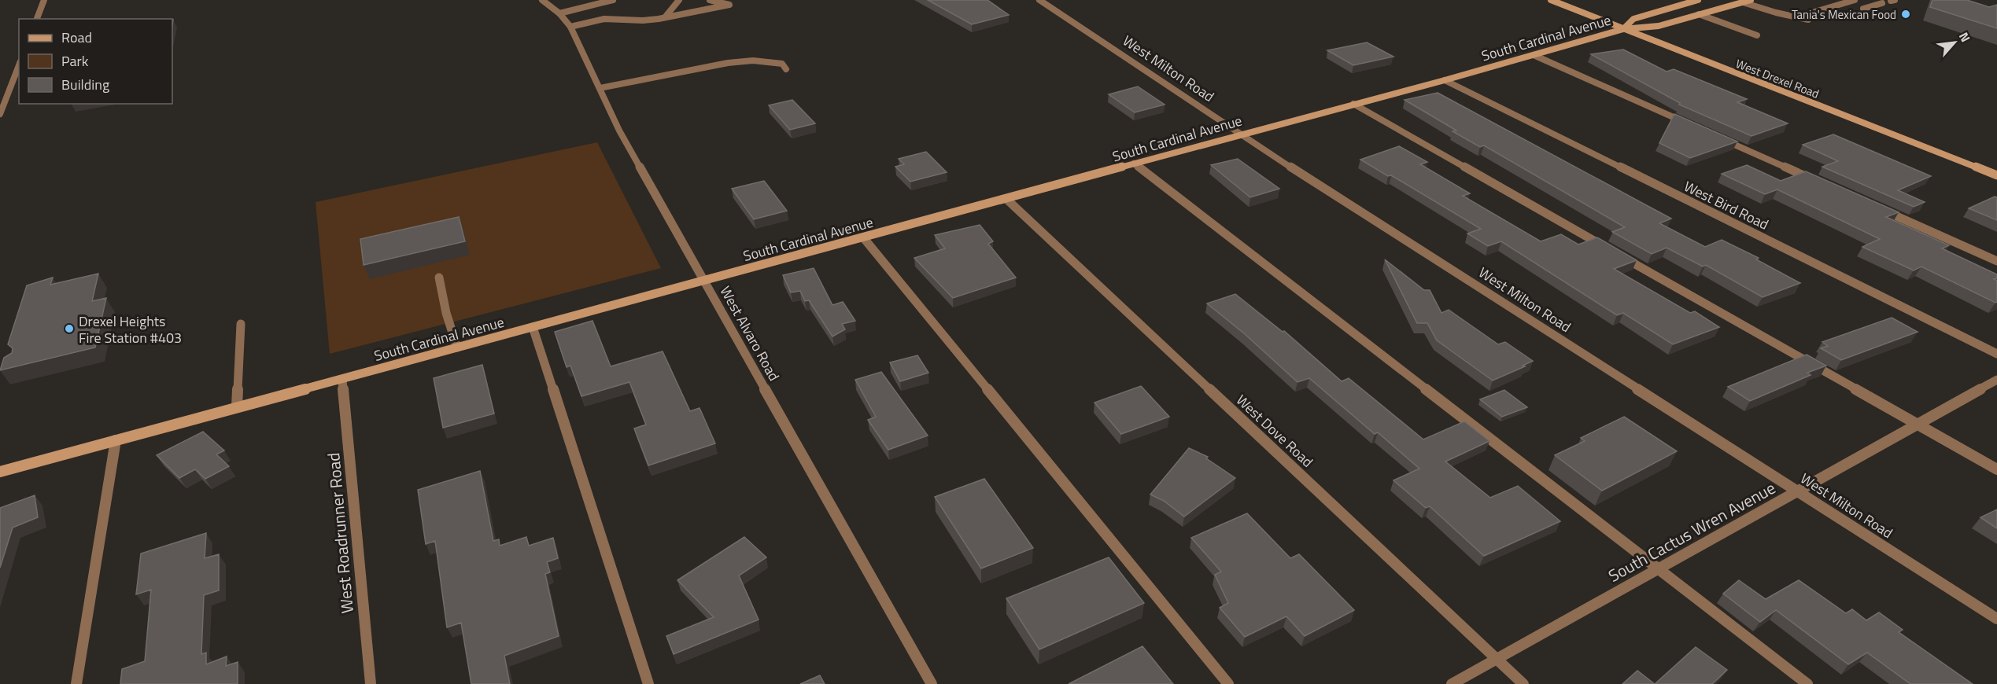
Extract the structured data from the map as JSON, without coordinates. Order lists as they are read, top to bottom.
{
  "streets": {
    "main road": ["South Cardinal Avenue", "West Drexel Road"],
    "street": [
      "West Milton Road",
      "West Bird Road",
      "West Alvaro Road",
      "West Dove Road",
      "South Cactus Wren Avenue",
      "West Roadrunner Road"
    ]
  },
  "crossings": [
    ["South Cardinal Avenue", "West Milton Road"],
    ["South Cardinal Avenue", "West Drexel Road"],
    ["South Cardinal Avenue", "West Bird Road"],
    ["South Cardinal Avenue", "West Alvaro Road"],
    ["South Cardinal Avenue", "West Dove Road"],
    ["South Cardinal Avenue", "West Roadrunner Road"],
    ["West Milton Road", "South Cactus Wren Avenue"],
    ["West Dove Road", "South Cactus Wren Avenue"]
  ],
  "places": ["Tania's Mexican Food", "Drexel Heights Fire Station #403"],
  "legend": ["Road", "Park", "Building"],
  "north": "top right"
}
